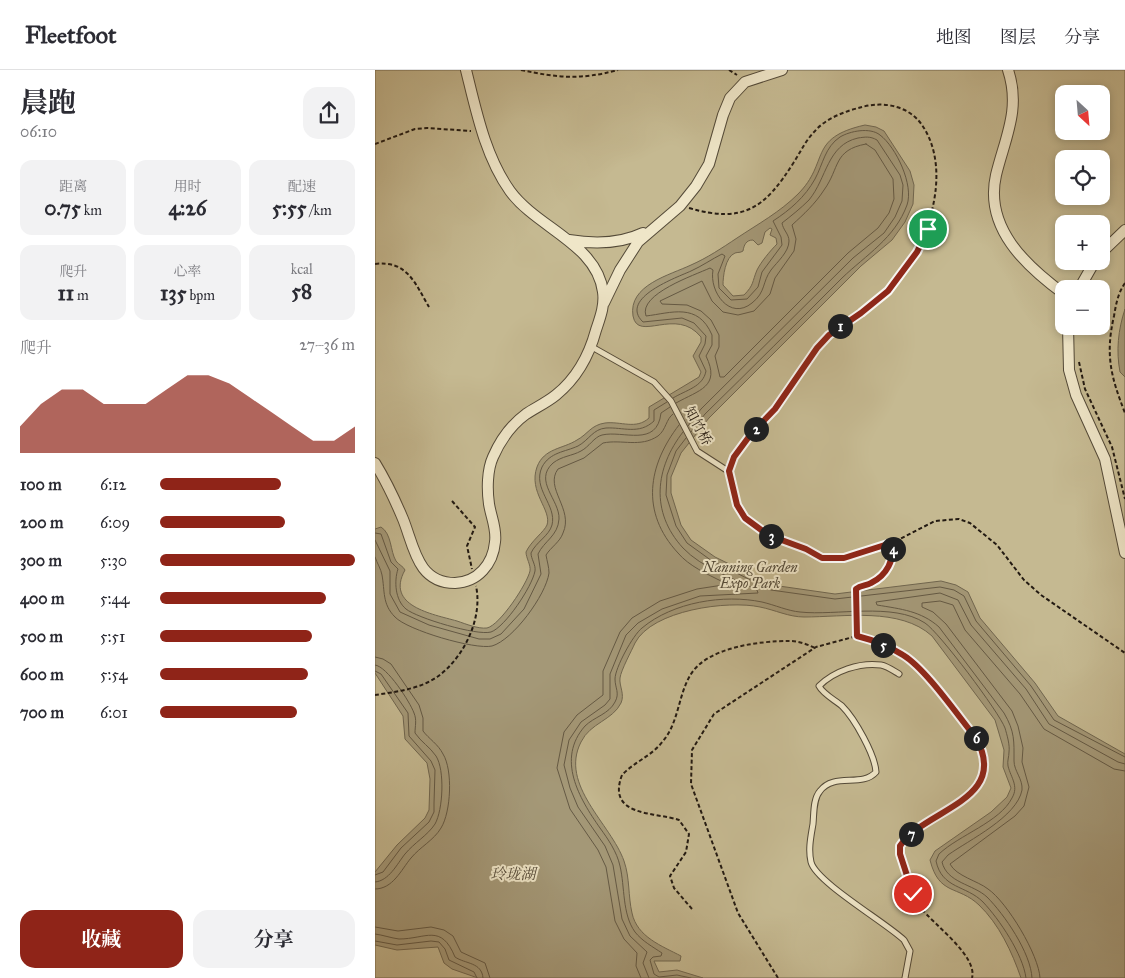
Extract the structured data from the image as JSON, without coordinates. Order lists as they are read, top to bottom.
{
  "streets": {
    "lane": ["知竹桥"]
  },
  "water": ["玲珑湖"],
  "parks": ["Nanning Garden Expo Park"],
  "north": "bottom right",
  "page": {
    "header": "Fleetfoot",
    "nav": ["地图", "图层", "分享"],
    "heading": ["晨跑", "06:10"],
    "map_buttons": ["+", "−"],
    "stats": [
      ["距离", "0.75 km"],
      ["用时", "4:26"],
      ["配速", "5:55 /km"],
      ["爬升", "11 m"],
      ["心率", "135 bpm"],
      ["kcal", "58"]
    ],
    "pins": [
      "1",
      "2",
      "3",
      "4",
      "5",
      "6",
      "7"
    ],
    "chart": ["爬升", "27–36 m"],
    "list": [
      {
        "name": "100 m",
        "note": "6:12"
      },
      {
        "name": "200 m",
        "note": "6:09"
      },
      {
        "name": "300 m",
        "note": "5:30"
      },
      {
        "name": "400 m",
        "note": "5:44"
      },
      {
        "name": "500 m",
        "note": "5:51"
      },
      {
        "name": "600 m",
        "note": "5:54"
      },
      {
        "name": "700 m",
        "note": "6:01"
      }
    ],
    "buttons": ["收藏", "分享"]
  }
}
